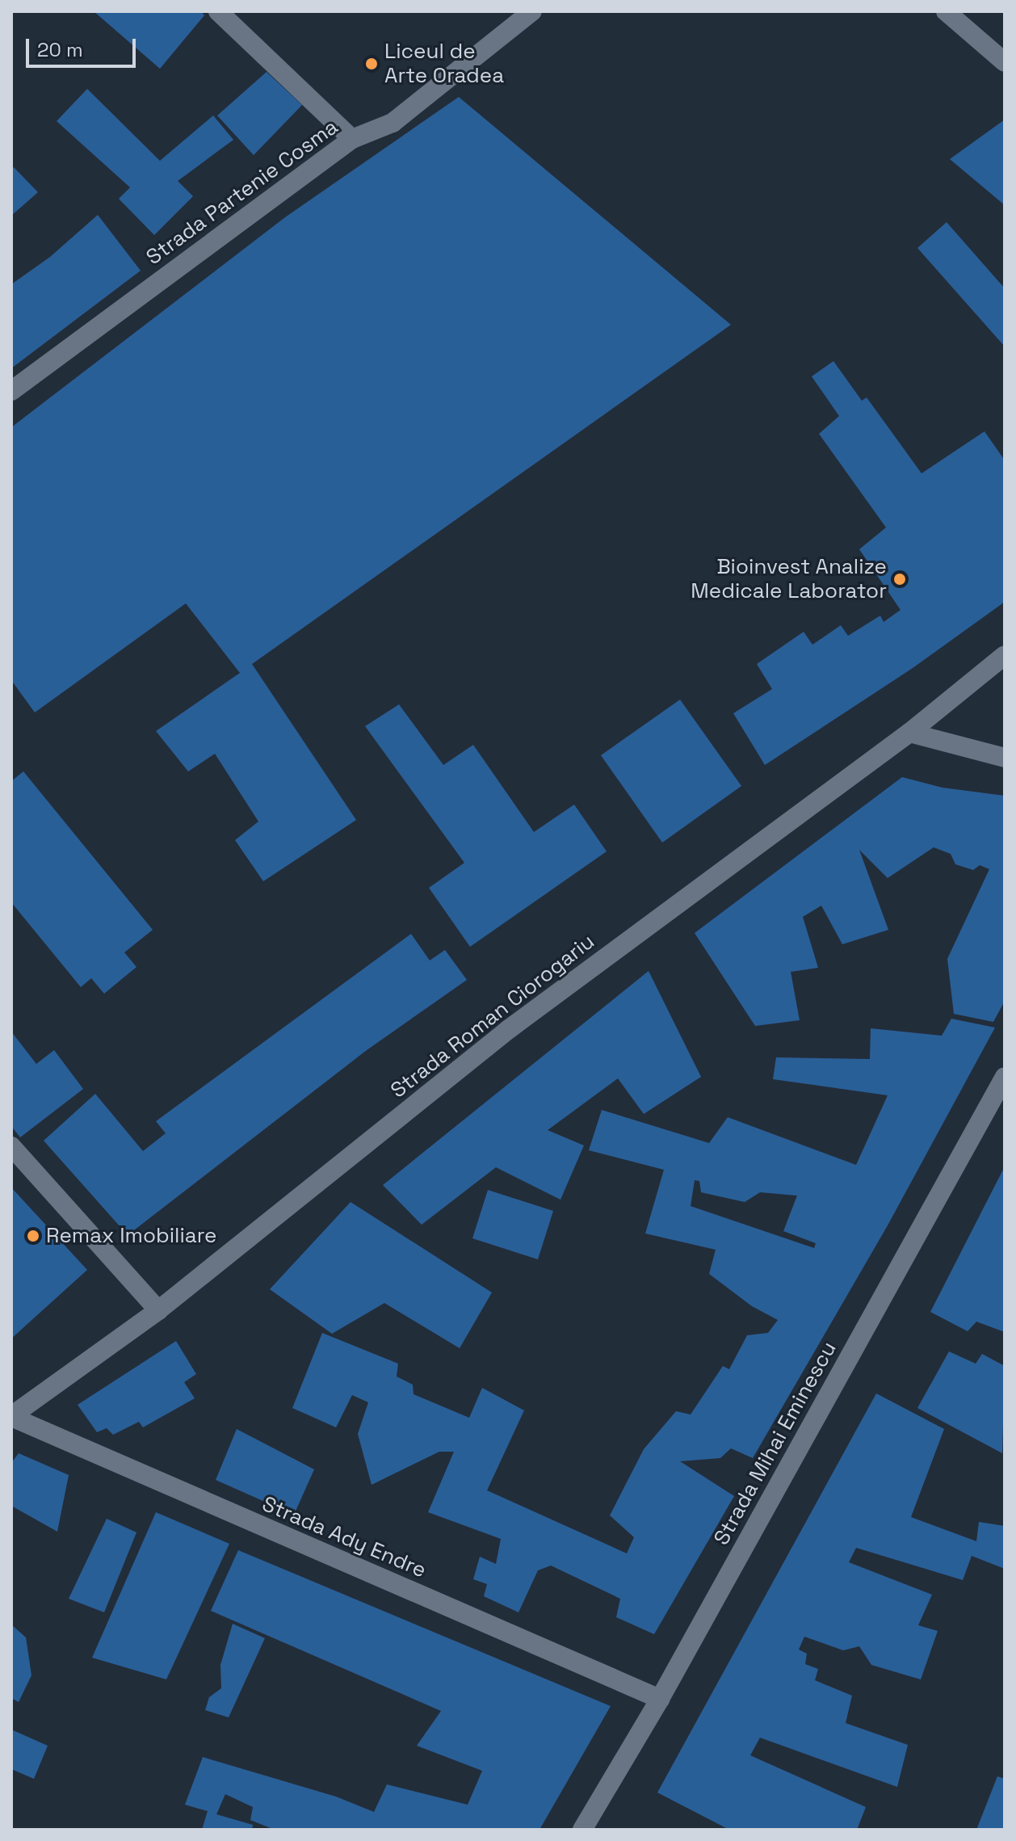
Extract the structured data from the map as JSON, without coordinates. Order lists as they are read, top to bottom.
{
  "streets": {
    "street": [
      "Strada Partenie Cosma",
      "Strada Roman Ciorogariu",
      "Strada Mihai Eminescu",
      "Strada Ady Endre"
    ]
  },
  "crossings": [
    ["Strada Roman Ciorogariu", "Strada Ady Endre"],
    ["Strada Mihai Eminescu", "Strada Ady Endre"]
  ],
  "places": ["Liceul de Arte Oradea", "Bioinvest Analize Medicale Laborator", "Remax Imobiliare"],
  "scale_bar": "20 m"
}
